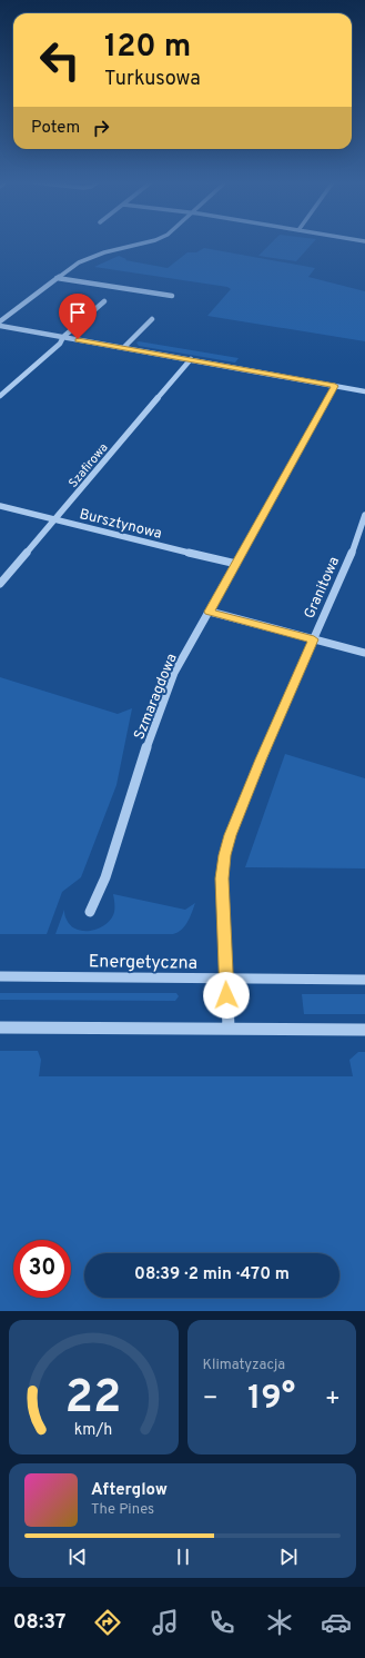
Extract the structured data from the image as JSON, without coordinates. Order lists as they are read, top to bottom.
{
  "streets": {
    "street": [
      "Szafirowa",
      "Bursztynowa",
      "Granitowa",
      "Szmaragdowa",
      "Energetyczna"
    ]
  },
  "crossings": [
    ["Szafirowa", "Bursztynowa"],
    ["Bursztynowa", "Szmaragdowa"],
    ["Granitowa", "Energetyczna"]
  ],
  "page": {
    "turn": ["120 m", "Turkusowa"],
    "then": "Potem",
    "limit": "30",
    "trip": "08:39 · 2 min · 470 m",
    "tile": "Klimatyzacja",
    "heat": ["−", "19°", "+"],
    "song": ["Afterglow", "The Pines"],
    "tabs": "08:37",
    "gauge": ["22", "km/h"]
  }
}
